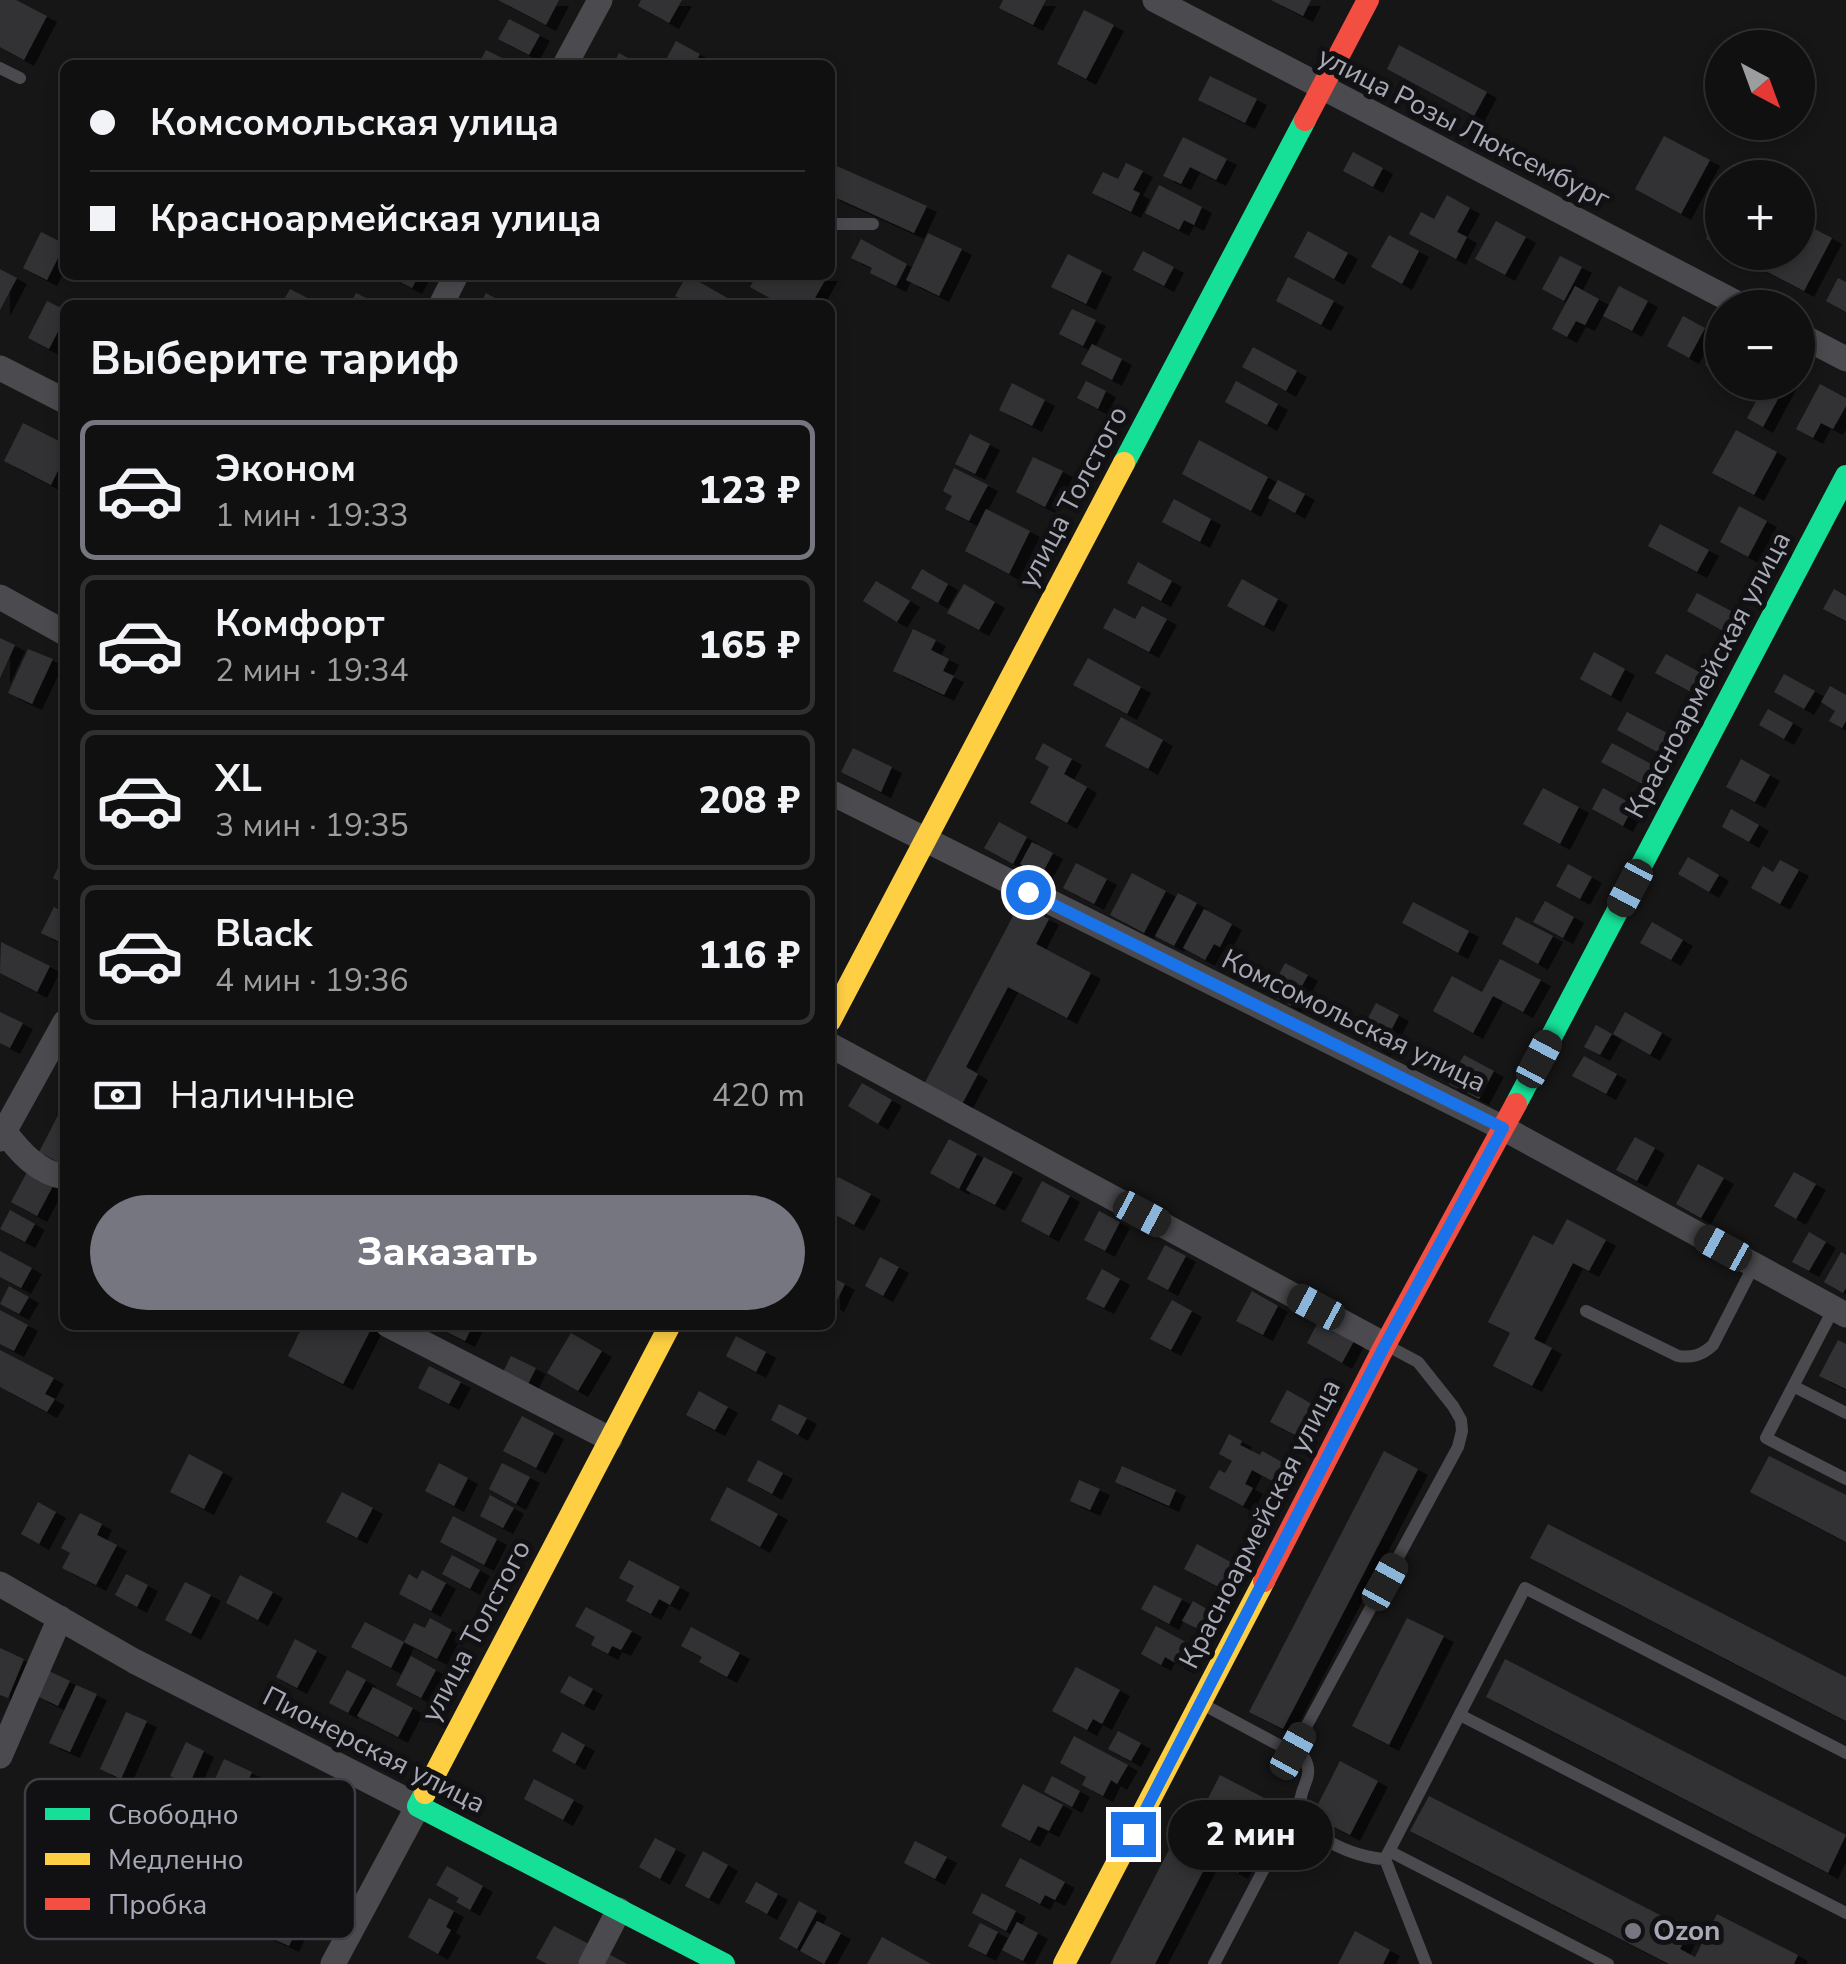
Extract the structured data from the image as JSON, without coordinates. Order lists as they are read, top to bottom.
{
  "streets": {
    "street": [
      "улица Розы Люксембург",
      "улица Толстого",
      "Красноармейская улица",
      "Комсомольская улица",
      "Пионерская улица"
    ]
  },
  "crossings": [
    ["улица Розы Люксембург", "улица Толстого"],
    ["улица Толстого", "Комсомольская улица"],
    ["улица Толстого", "Пионерская улица"],
    ["Красноармейская улица", "Комсомольская улица"]
  ],
  "places": ["Ozon"],
  "legend": ["Свободно", "Медленно", "Пробка"],
  "north": "bottom right",
  "page": {
    "map_buttons": ["+", "−"],
    "banner": ["Комсомольская улица", "Красноармейская улица"],
    "heading": "Выберите тариф",
    "list": [
      {
        "name": "Эконом",
        "note": "1 мин · 19:33",
        "value": "123 ₽"
      },
      {
        "name": "Комфорт",
        "note": "2 мин · 19:34",
        "value": "165 ₽"
      },
      {
        "name": "XL",
        "note": "3 мин · 19:35",
        "value": "208 ₽"
      },
      {
        "name": "Black",
        "note": "4 мин · 19:36",
        "value": "116 ₽"
      }
    ],
    "pay": ["Наличные", "420 m"],
    "buttons": "Заказать",
    "bubble": "2 мин"
  }
}
